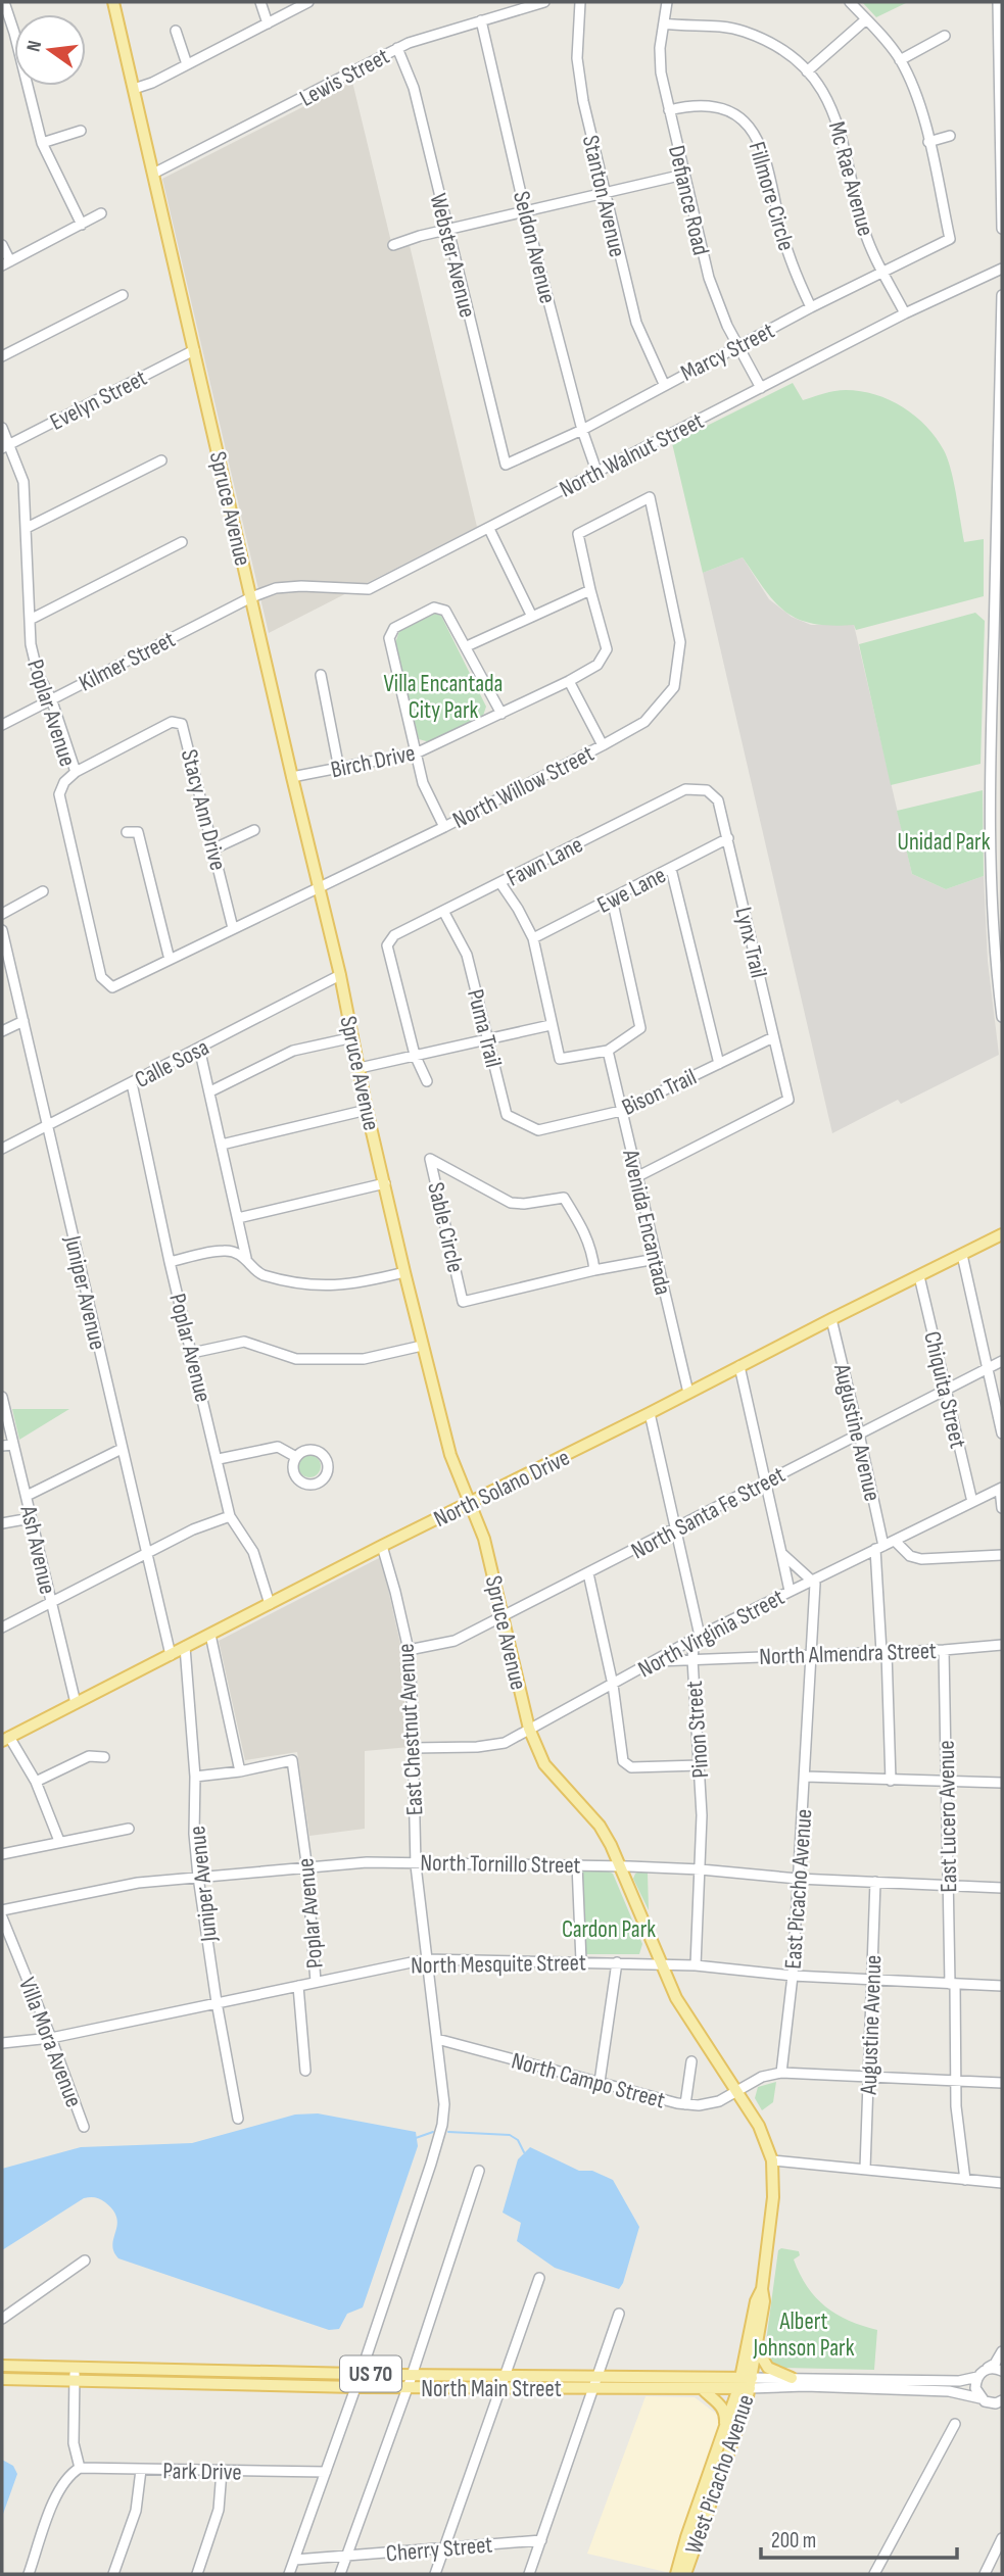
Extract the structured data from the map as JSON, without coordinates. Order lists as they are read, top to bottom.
{
  "streets": {
    "main road": [
      "Spruce Avenue",
      "North Solano Drive",
      "US 70",
      "North Main Street",
      "West Picacho Avenue"
    ],
    "street": [
      "Lewis Street",
      "Mc Rae Avenue",
      "Stanton Avenue",
      "Fillmore Circle",
      "Defiance Road",
      "Seldon Avenue",
      "Webster Avenue",
      "Marcy Street",
      "Evelyn Street",
      "North Walnut Street",
      "Kilmer Street",
      "Poplar Avenue",
      "Birch Drive",
      "North Willow Street",
      "Stacy Ann Drive",
      "Fawn Lane",
      "Ewe Lane",
      "Lynx Trail",
      "Puma Trail",
      "Calle Sosa",
      "Bison Trail",
      "Avenida Encantada",
      "Sable Circle",
      "Juniper Avenue",
      "Chiquita Street",
      "Augustine Avenue",
      "North Santa Fe Street",
      "Ash Avenue",
      "North Virginia Street",
      "North Almendra Street",
      "East Chestnut Avenue",
      "Pinon Street",
      "East Lucero Avenue",
      "North Tornillo Street",
      "East Picacho Avenue",
      "North Mesquite Street",
      "Villa Mora Avenue",
      "North Campo Street",
      "Park Drive",
      "Cherry Street"
    ]
  },
  "crossings": [
    ["Lewis Street", "Seldon Avenue"],
    ["Lewis Street", "Webster Avenue"],
    ["Lewis Street", "Spruce Avenue"],
    ["Mc Rae Avenue", "Defiance Road"],
    ["Mc Rae Avenue", "Marcy Street"],
    ["Mc Rae Avenue", "North Walnut Street"],
    ["Stanton Avenue", "Marcy Street"],
    ["Fillmore Circle", "Defiance Road"],
    ["Fillmore Circle", "Marcy Street"],
    ["Defiance Road", "Marcy Street"],
    ["Defiance Road", "North Walnut Street"],
    ["Seldon Avenue", "Marcy Street"],
    ["Seldon Avenue", "North Walnut Street"],
    ["Webster Avenue", "Marcy Street"],
    ["Evelyn Street", "Spruce Avenue"],
    ["Evelyn Street", "Poplar Avenue"],
    ["North Walnut Street", "Spruce Avenue"],
    ["North Walnut Street", "Kilmer Street"],
    ["Spruce Avenue", "Kilmer Street"],
    ["Spruce Avenue", "Birch Drive"],
    ["Spruce Avenue", "North Willow Street"],
    ["Spruce Avenue", "Calle Sosa"],
    ["Spruce Avenue", "North Solano Drive"],
    ["Spruce Avenue", "North Santa Fe Street"],
    ["Spruce Avenue", "North Virginia Street"],
    ["Spruce Avenue", "North Tornillo Street"],
    ["Spruce Avenue", "North Mesquite Street"],
    ["Spruce Avenue", "North Campo Street"],
    ["Kilmer Street", "Poplar Avenue"],
    ["Poplar Avenue", "North Willow Street"],
    ["Poplar Avenue", "Stacy Ann Drive"],
    ["Poplar Avenue", "Calle Sosa"],
    ["Poplar Avenue", "North Solano Drive"],
    ["Poplar Avenue", "North Tornillo Street"],
    ["Poplar Avenue", "North Mesquite Street"],
    ["Birch Drive", "North Willow Street"],
    ["North Willow Street", "Stacy Ann Drive"],
    ["Fawn Lane", "Lynx Trail"],
    ["Fawn Lane", "Puma Trail"],
    ["Ewe Lane", "Lynx Trail"],
    ["Lynx Trail", "Bison Trail"],
    ["Lynx Trail", "Avenida Encantada"],
    ["Puma Trail", "Bison Trail"],
    ["Calle Sosa", "Juniper Avenue"],
    ["Bison Trail", "Avenida Encantada"],
    ["Avenida Encantada", "Sable Circle"],
    ["Avenida Encantada", "North Solano Drive"],
    ["Juniper Avenue", "North Solano Drive"],
    ["Juniper Avenue", "North Tornillo Street"],
    ["Juniper Avenue", "North Mesquite Street"],
    ["Chiquita Street", "North Solano Drive"],
    ["Chiquita Street", "North Santa Fe Street"],
    ["Chiquita Street", "North Virginia Street"],
    ["Augustine Avenue", "North Solano Drive"],
    ["Augustine Avenue", "North Santa Fe Street"],
    ["Augustine Avenue", "North Virginia Street"],
    ["Augustine Avenue", "North Almendra Street"],
    ["Augustine Avenue", "North Tornillo Street"],
    ["Augustine Avenue", "North Mesquite Street"],
    ["North Solano Drive", "Ash Avenue"],
    ["North Solano Drive", "East Chestnut Avenue"],
    ["North Solano Drive", "Pinon Street"],
    ["North Santa Fe Street", "East Chestnut Avenue"],
    ["North Santa Fe Street", "Pinon Street"],
    ["North Virginia Street", "North Almendra Street"],
    ["North Virginia Street", "East Chestnut Avenue"],
    ["North Virginia Street", "Pinon Street"],
    ["North Virginia Street", "East Picacho Avenue"],
    ["North Almendra Street", "Pinon Street"],
    ["North Almendra Street", "East Lucero Avenue"],
    ["North Almendra Street", "East Picacho Avenue"],
    ["East Chestnut Avenue", "North Tornillo Street"],
    ["East Chestnut Avenue", "North Mesquite Street"],
    ["East Chestnut Avenue", "North Campo Street"],
    ["East Chestnut Avenue", "North Main Street"],
    ["East Chestnut Avenue", "Park Drive"],
    ["East Chestnut Avenue", "Cherry Street"],
    ["Pinon Street", "North Tornillo Street"],
    ["Pinon Street", "North Mesquite Street"],
    ["East Lucero Avenue", "North Tornillo Street"],
    ["East Lucero Avenue", "North Mesquite Street"],
    ["North Tornillo Street", "East Picacho Avenue"],
    ["East Picacho Avenue", "North Mesquite Street"],
    ["North Mesquite Street", "Villa Mora Avenue"],
    ["North Main Street", "West Picacho Avenue"]
  ],
  "parks": [
    "Villa Encantada City Park",
    "Unidad Park",
    "Cardon Park",
    "Albert Johnson Park"
  ],
  "scale_bar": "200 m",
  "north": "left"
}
